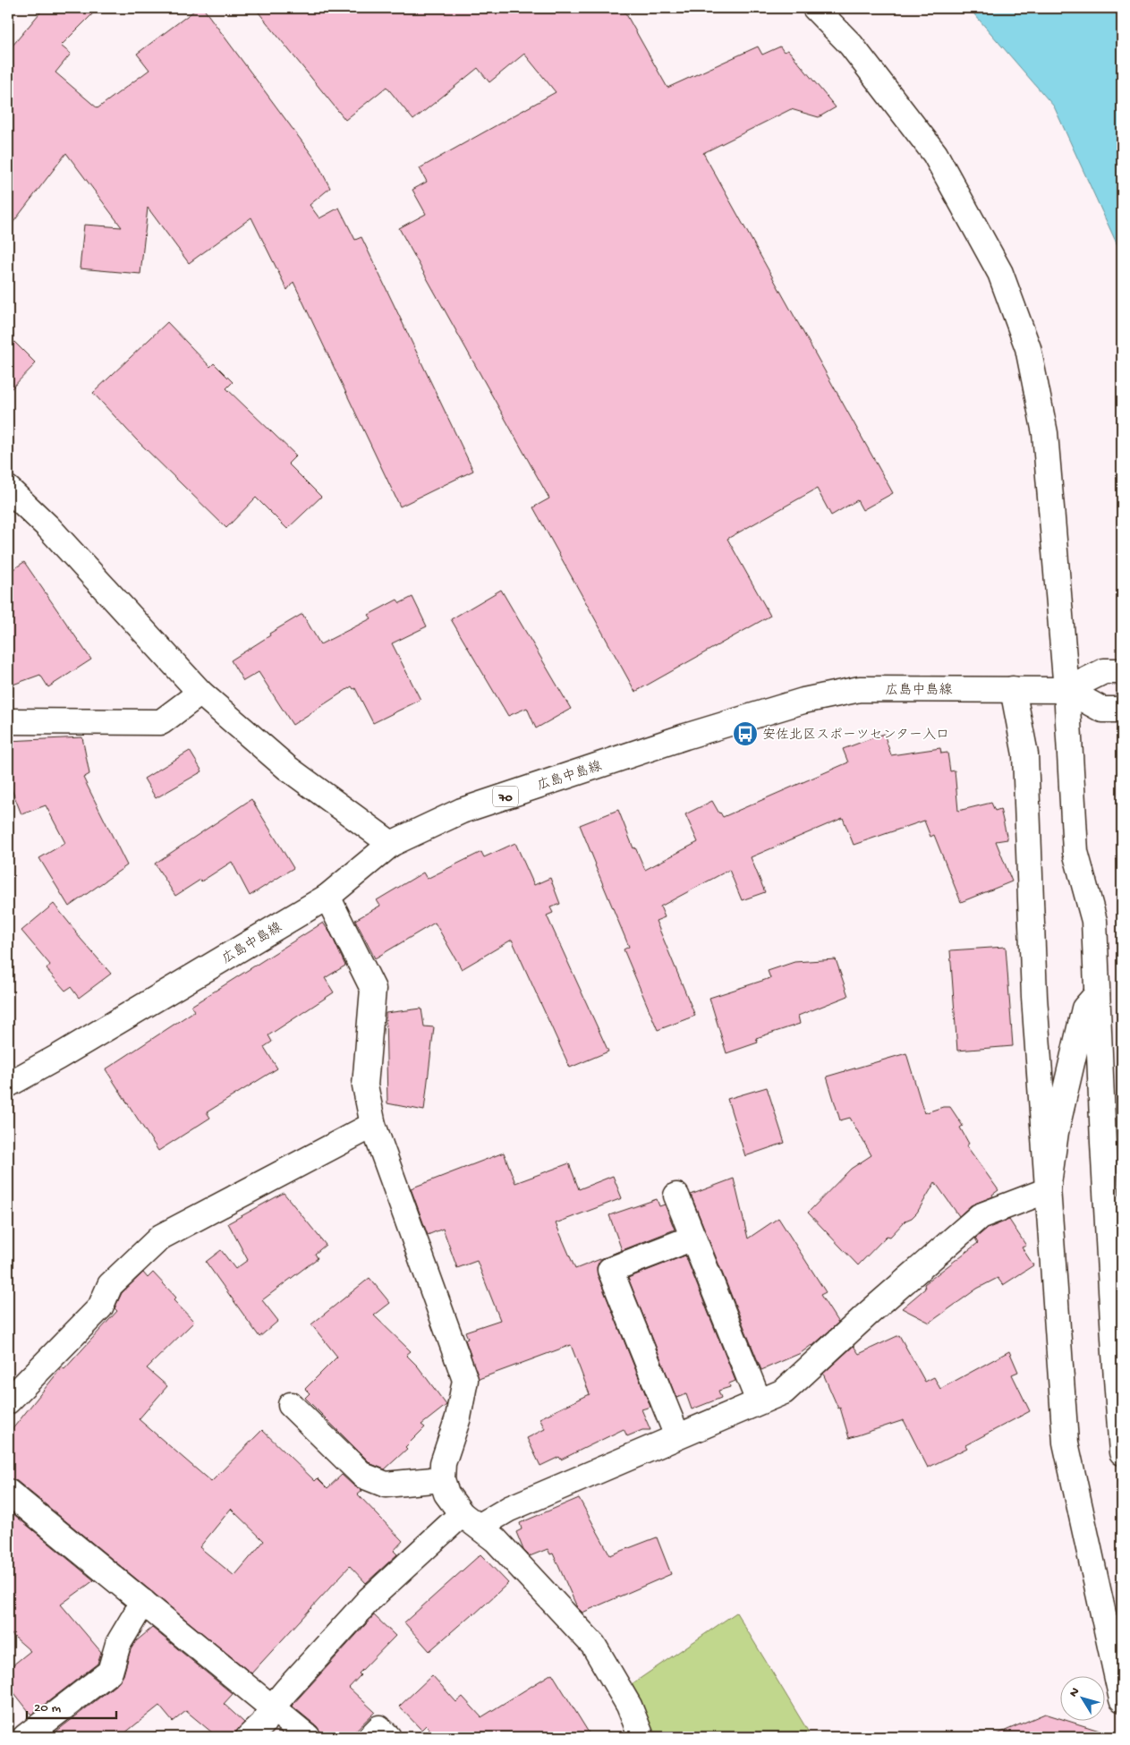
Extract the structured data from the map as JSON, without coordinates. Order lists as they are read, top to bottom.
{
  "streets": {
    "street": ["広島中島線", "70"]
  },
  "places": {
    "bus stop": ["安佐北区スポーツセンター入口"]
  },
  "scale_bar": "20 m",
  "north": "top left"
}
